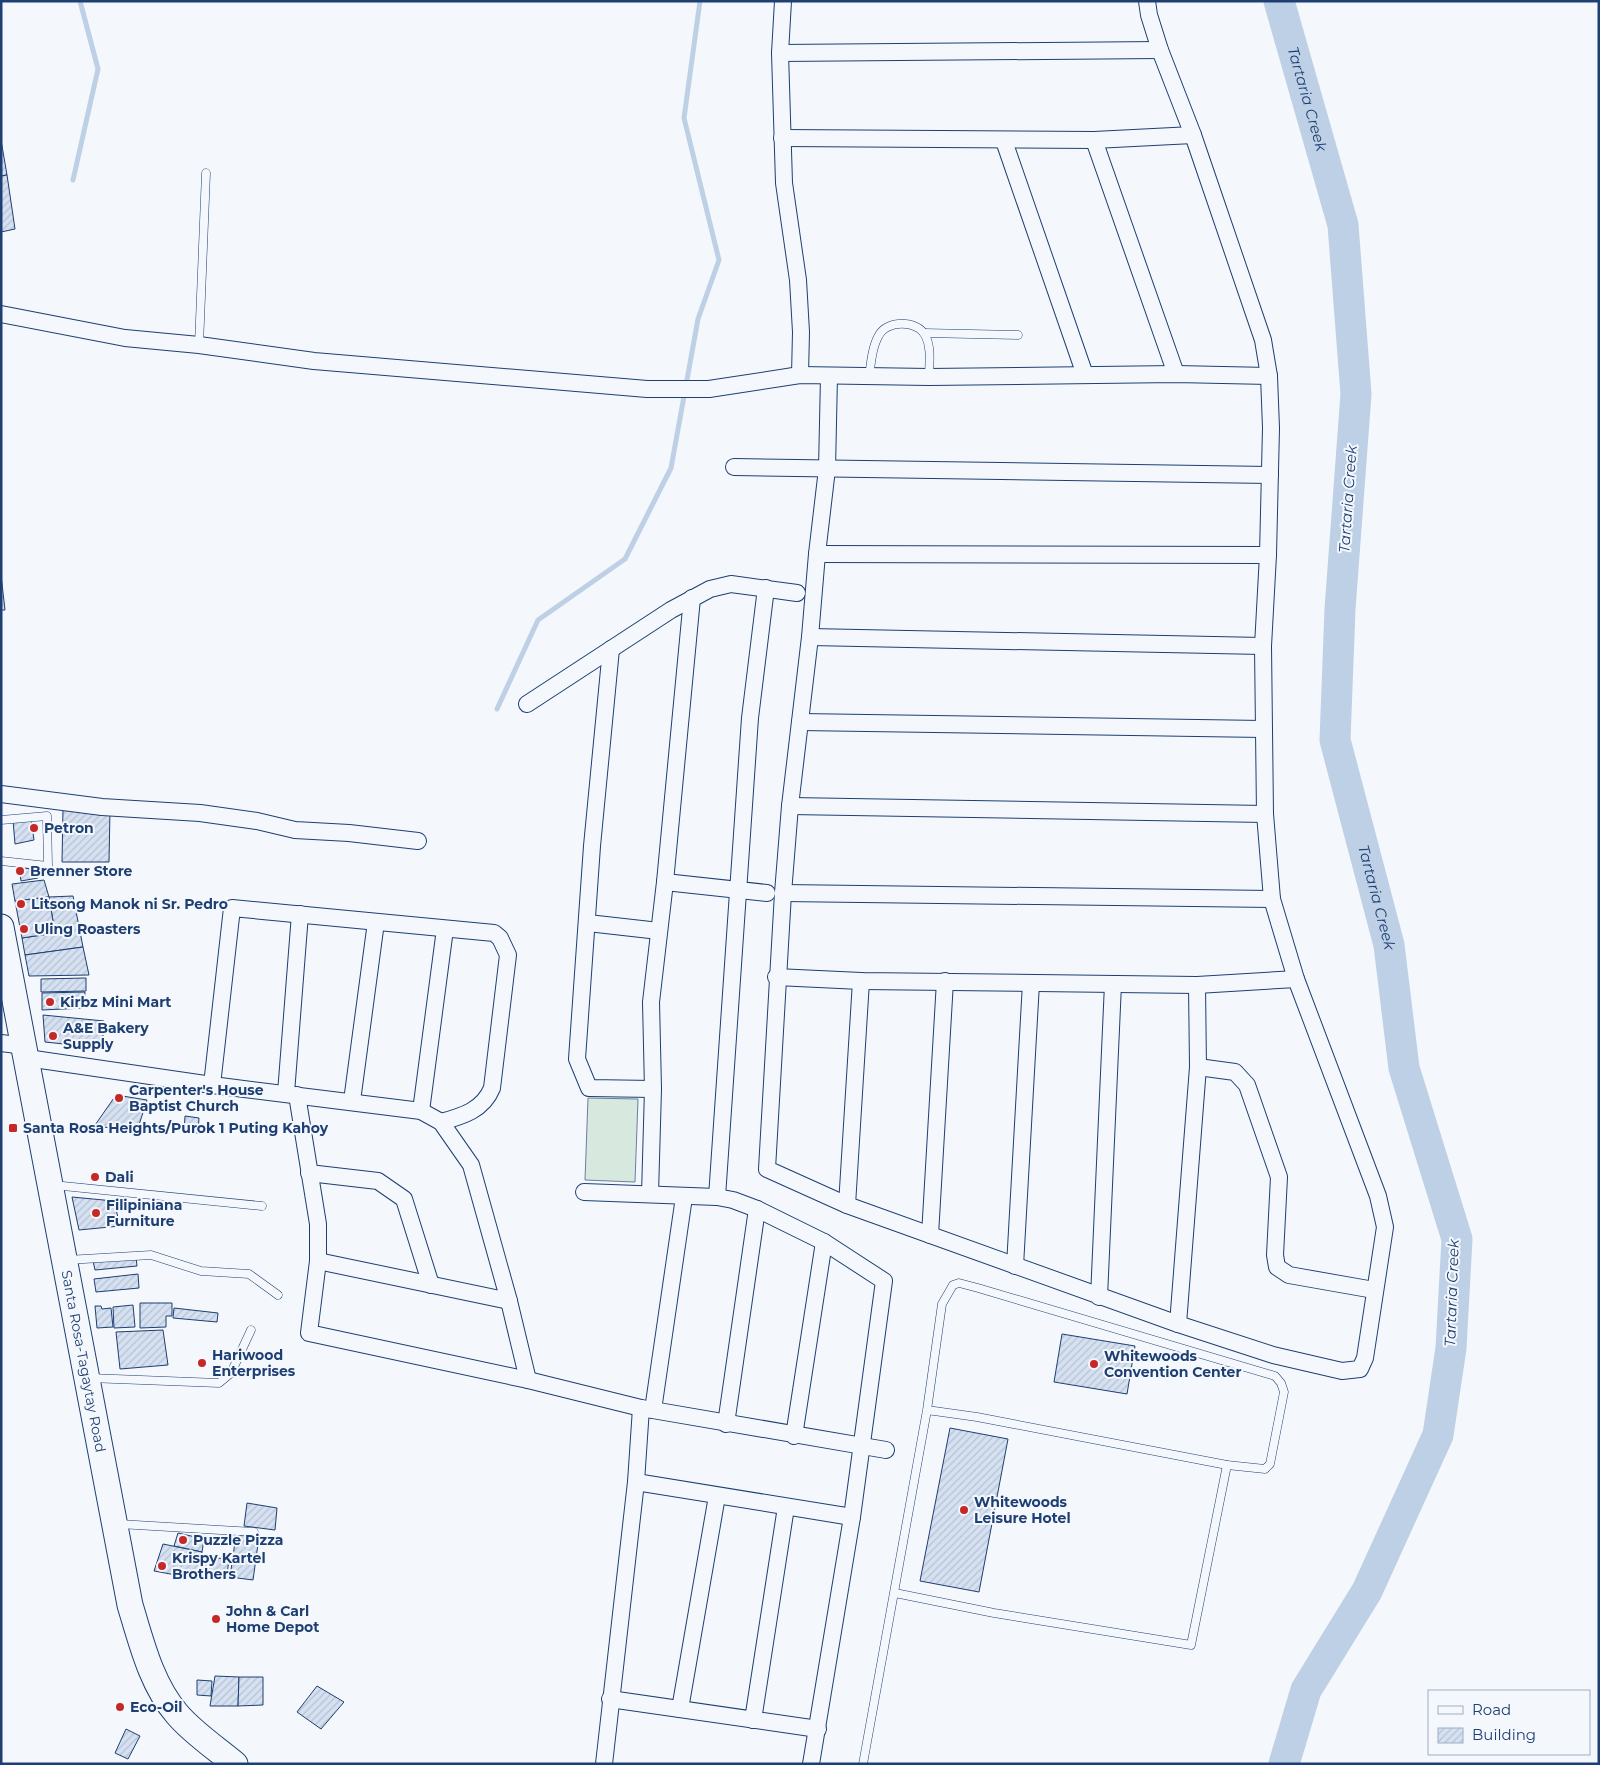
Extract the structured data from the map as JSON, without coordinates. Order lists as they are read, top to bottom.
{
  "streets": {
    "main road": ["Santa Rosa-Tagaytay Road"]
  },
  "water": ["Tartaria Creek"],
  "places": {
    "other": [
      "Petron",
      "Brenner Store",
      "Litsong Manok ni Sr. Pedro",
      "Uling Roasters",
      "Kirbz Mini Mart",
      "A&E Bakery Supply",
      "Carpenter's House Baptist Church",
      "Dali",
      "Filipiniana Furniture",
      "Hariwood Enterprises",
      "Whitewoods Convention Center",
      "Whitewoods Leisure Hotel",
      "Puzzle Pizza",
      "Krispy Kartel Brothers",
      "John & Carl Home Depot",
      "Eco-Oil"
    ],
    "transit": ["Santa Rosa Heights/Purok 1 Puting Kahoy"]
  },
  "legend": ["Road", "Building"]
}
